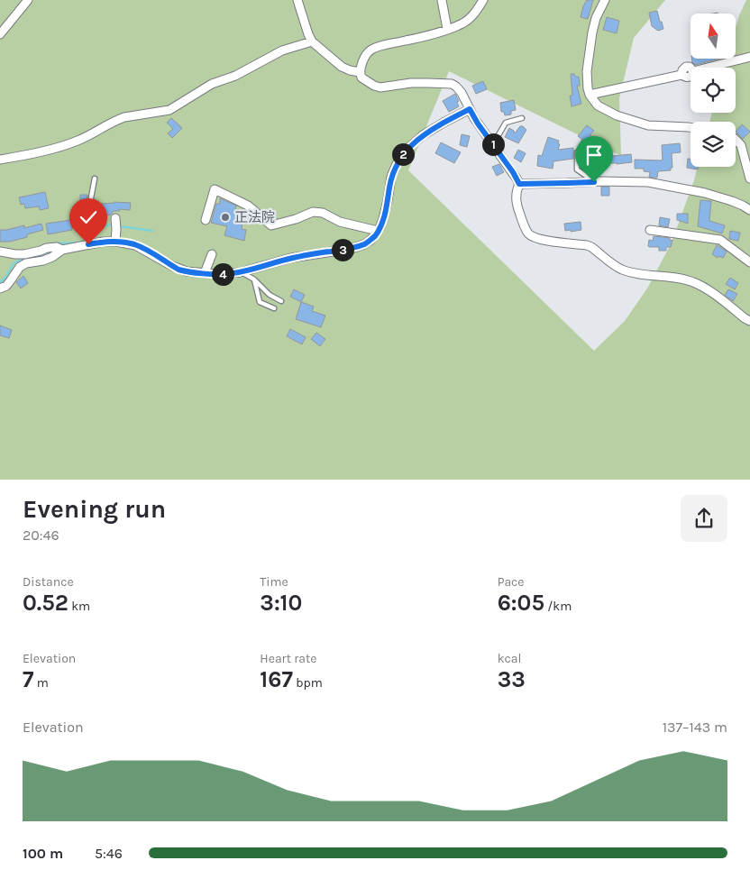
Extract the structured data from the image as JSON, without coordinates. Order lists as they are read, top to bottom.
{
  "places": ["正法院"],
  "north": "top",
  "page": {
    "pins": [
      "1",
      "2",
      "3",
      "4"
    ],
    "heading": ["Evening run", "20:46"],
    "stats": [
      ["Distance", "0.52 km"],
      ["Time", "3:10"],
      ["Pace", "6:05 /km"],
      ["Elevation", "7 m"],
      ["Heart rate", "167 bpm"],
      ["kcal", "33"]
    ],
    "chart": ["Elevation", "137–143 m"],
    "list": [
      {
        "name": "100 m",
        "note": "5:46"
      }
    ]
  }
}
